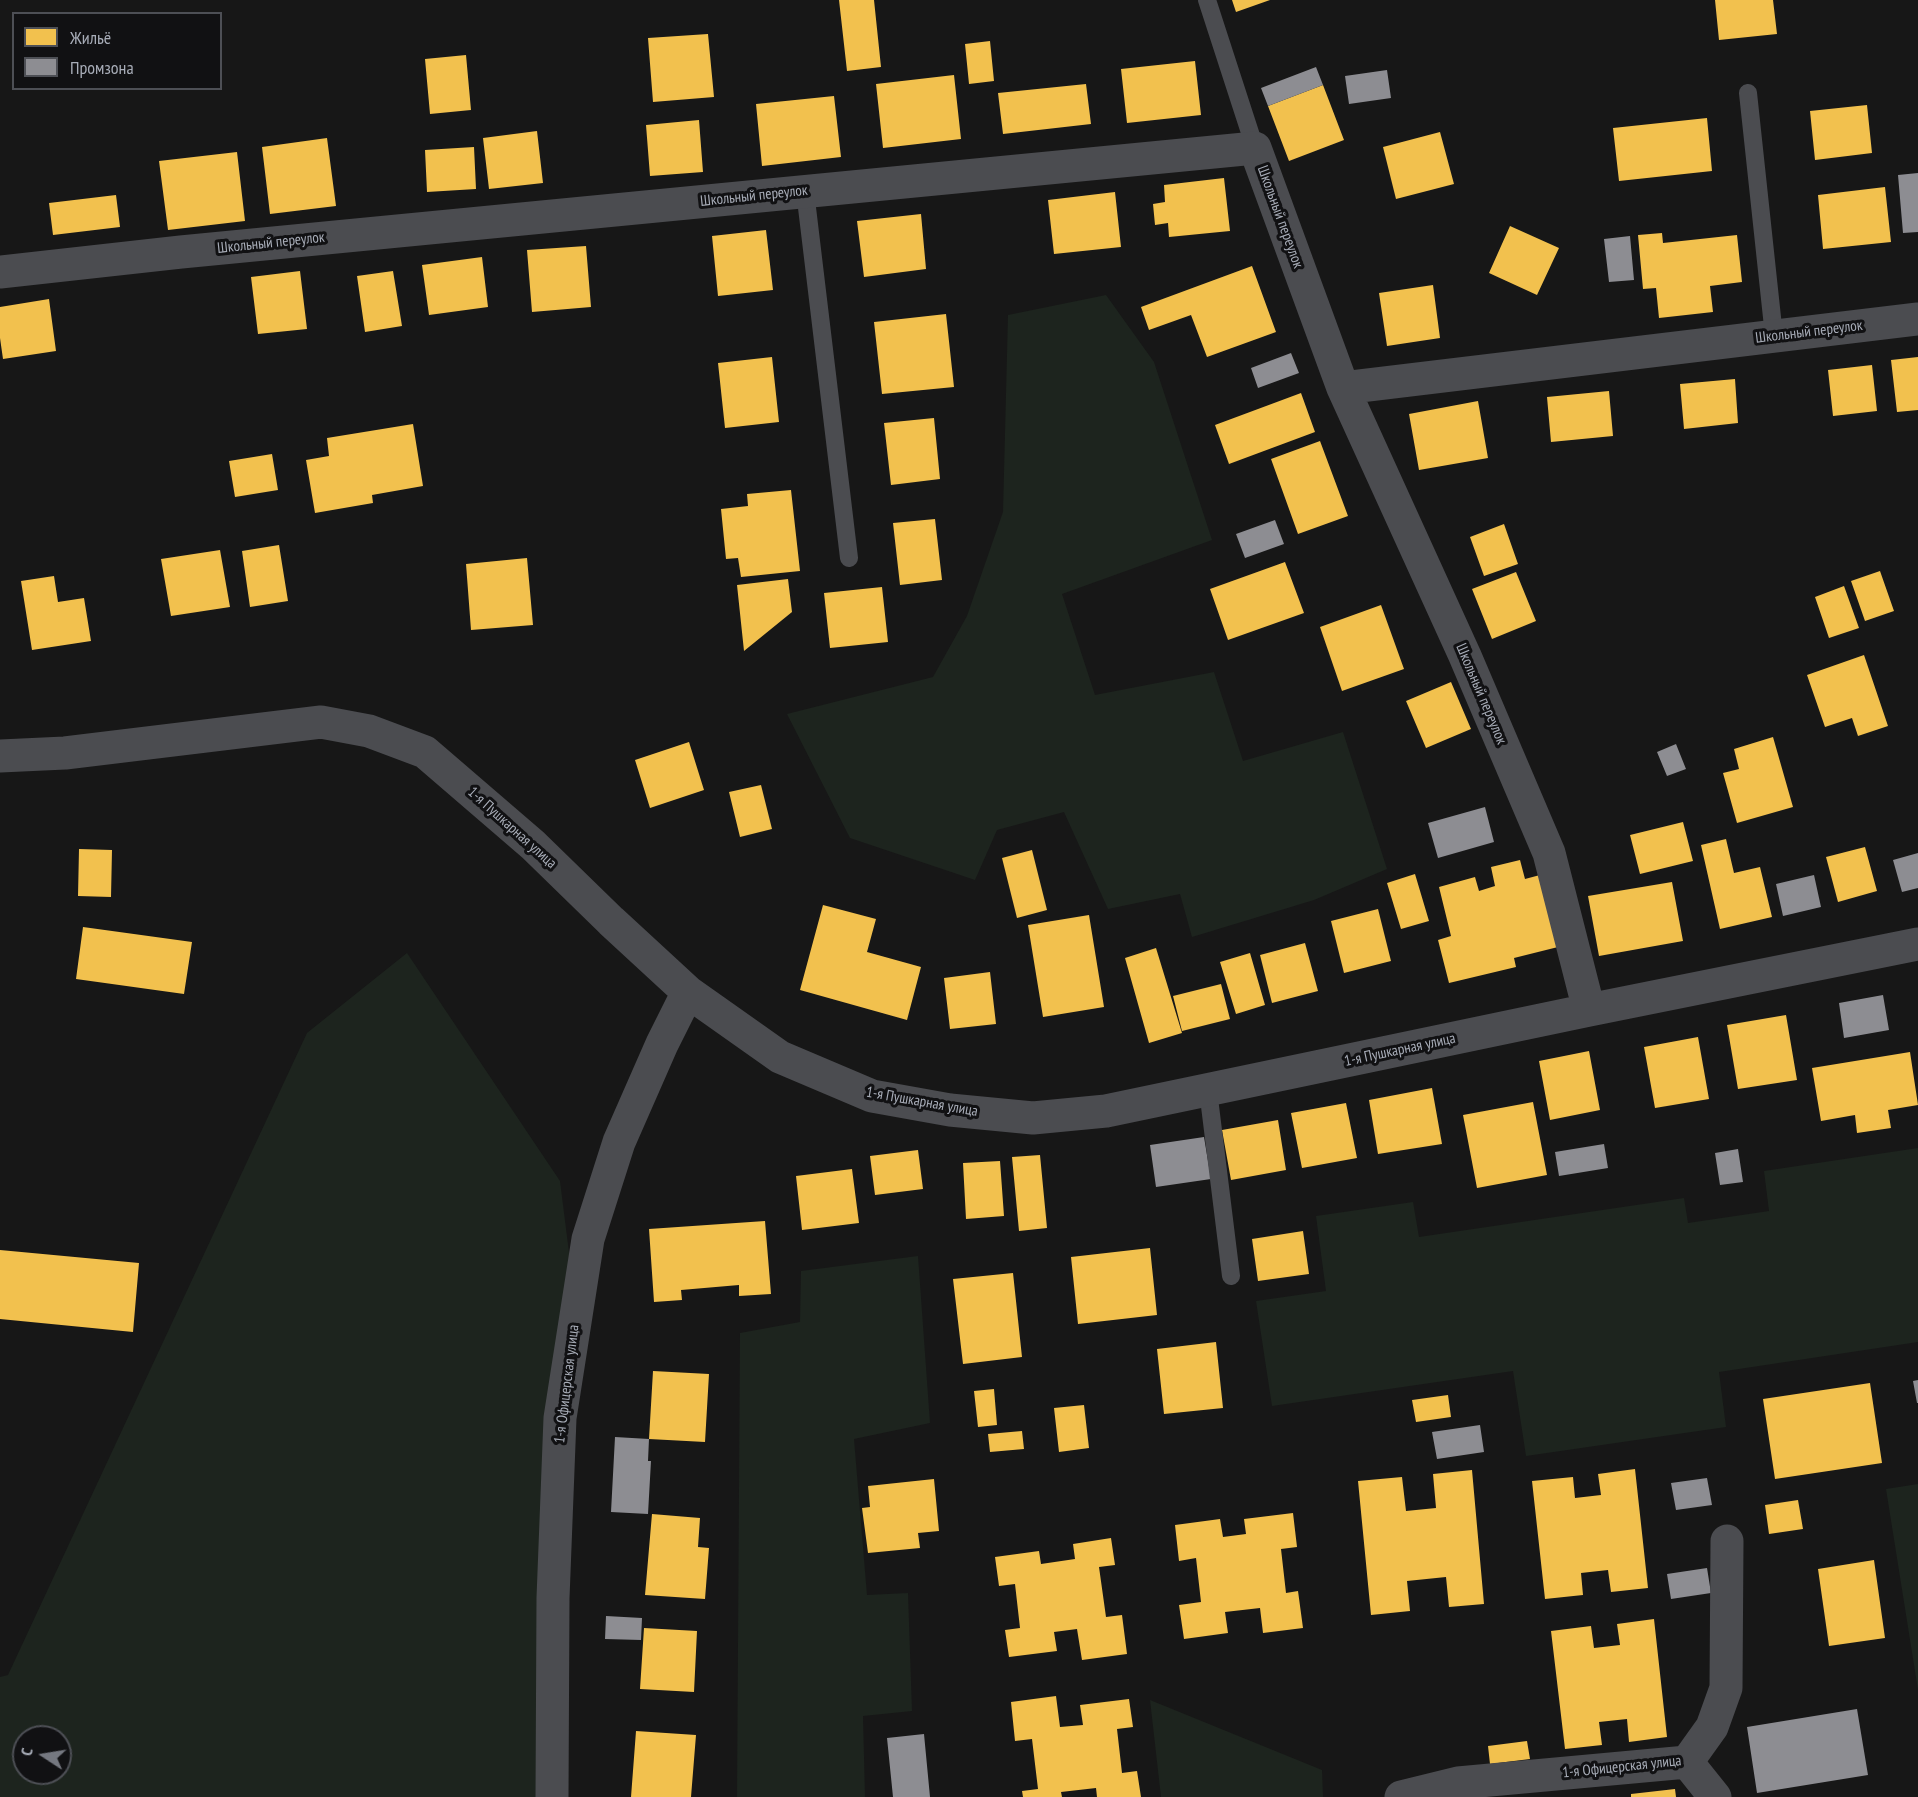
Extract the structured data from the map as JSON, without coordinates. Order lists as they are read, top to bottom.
{
  "streets": {
    "street": ["Школьный переулок", "1-я Пушкарная улица", "1-я Офицерская улица"]
  },
  "crossings": [
    ["Школьный переулок", "1-я Пушкарная улица"],
    ["1-я Пушкарная улица", "1-я Офицерская улица"]
  ],
  "legend": ["Жильё", "Промзона"],
  "north": "left"
}
